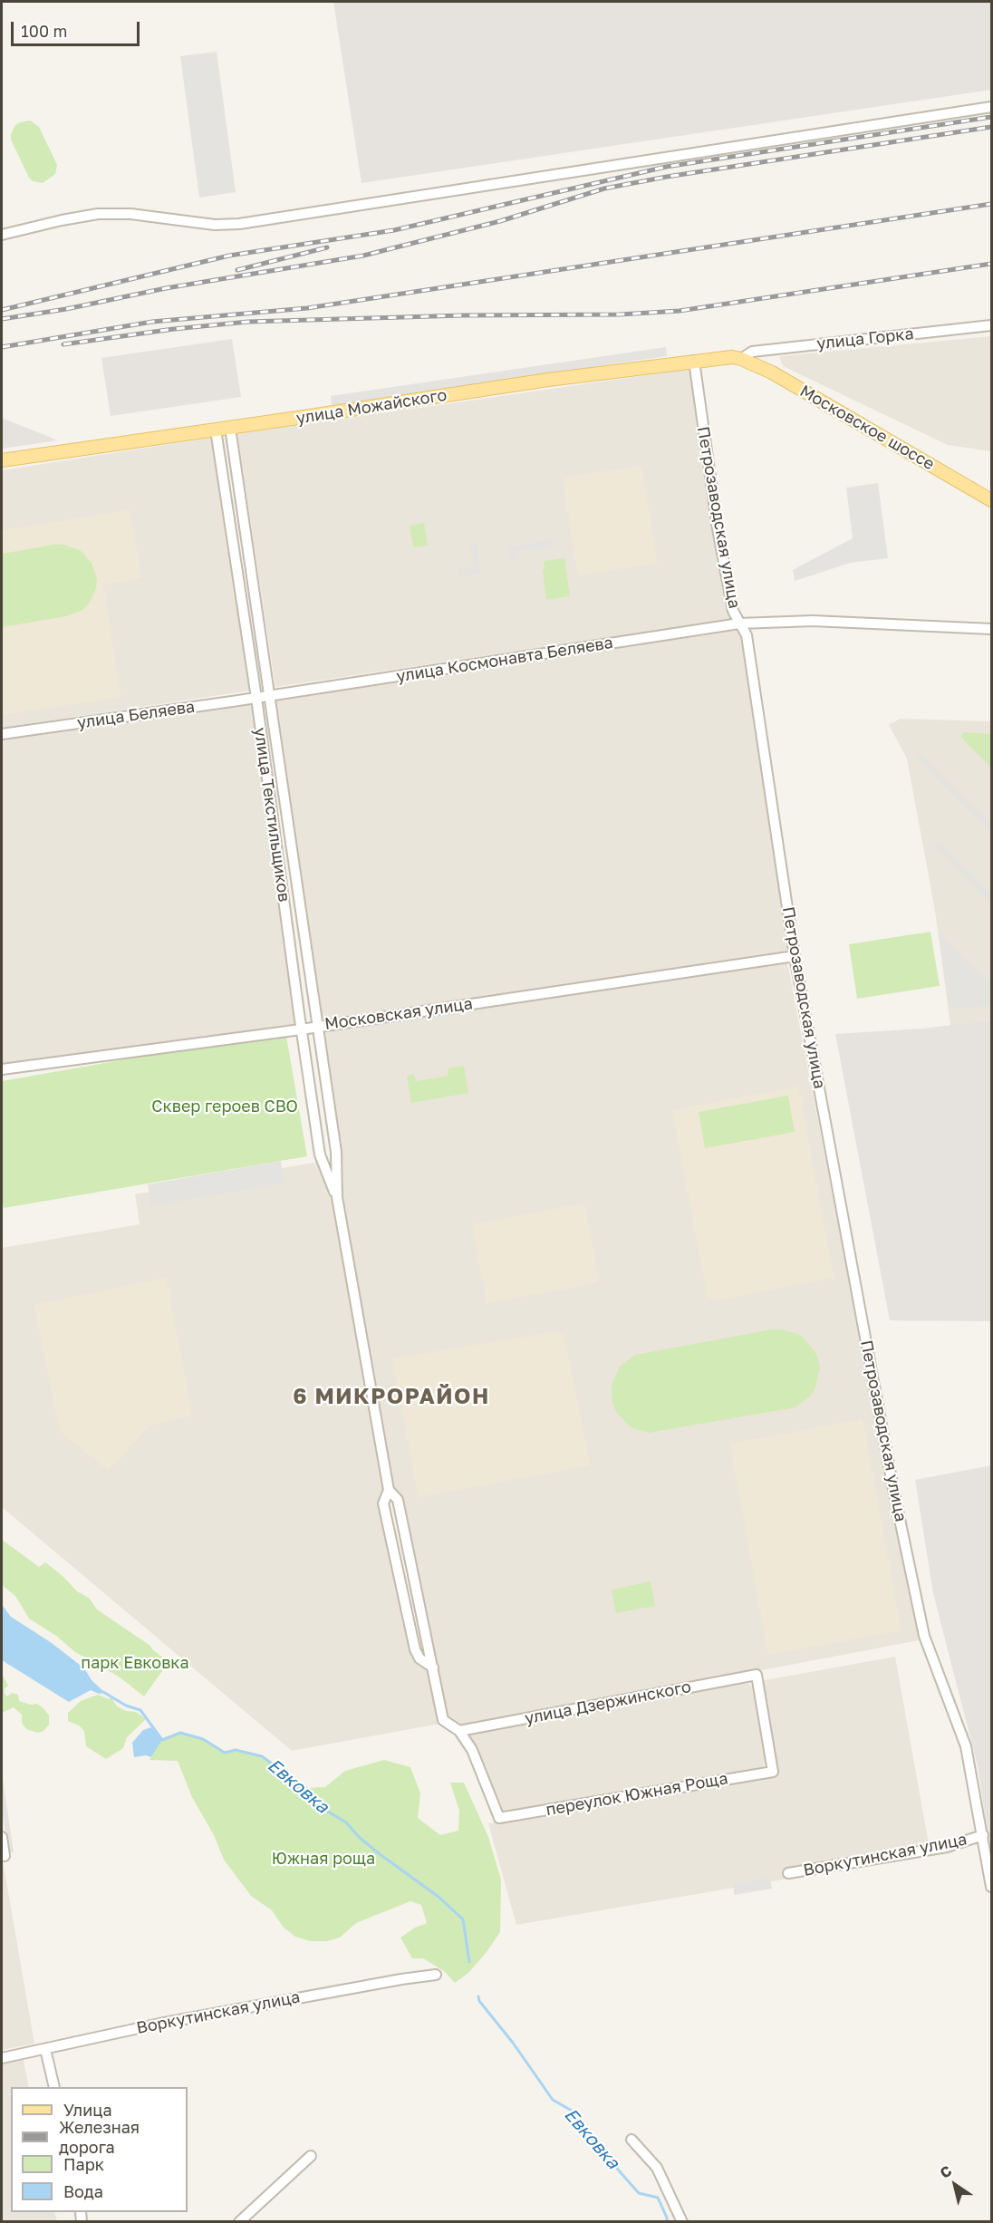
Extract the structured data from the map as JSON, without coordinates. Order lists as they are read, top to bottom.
{
  "streets": {
    "main road": ["улица Можайского", "Московское шоссе"],
    "street": [
      "улица Горка",
      "Петрозаводская улица",
      "улица Космонавта Беляева",
      "улица Беляева",
      "улица Текстильщиков",
      "Московская улица",
      "улица Дзержинского",
      "переулок Южная Роща",
      "Воркутинская улица"
    ]
  },
  "crossings": [
    ["улица Горка", "улица Можайского"],
    ["улица Горка", "Московское шоссе"],
    ["улица Можайского", "Московское шоссе"],
    ["улица Можайского", "Петрозаводская улица"],
    ["улица Можайского", "улица Текстильщиков"],
    ["Петрозаводская улица", "улица Космонавта Беляева"],
    ["Петрозаводская улица", "Московская улица"],
    ["Петрозаводская улица", "Воркутинская улица"],
    ["улица Космонавта Беляева", "улица Беляева"],
    ["улица Космонавта Беляева", "улица Текстильщиков"],
    ["улица Беляева", "улица Текстильщиков"],
    ["улица Текстильщиков", "Московская улица"],
    ["улица Текстильщиков", "улица Дзержинского"],
    ["улица Текстильщиков", "переулок Южная Роща"],
    ["улица Дзержинского", "переулок Южная Роща"]
  ],
  "districts": ["6 МИКРОРАЙОН"],
  "water": ["Евковка"],
  "parks": ["Сквер героев СВО", "парк Евковка", "Южная роща"],
  "legend": [
    "Улица",
    "Железная дорога",
    "Парк",
    "Вода"
  ],
  "scale_bar": "100 m",
  "north": "top left"
}
